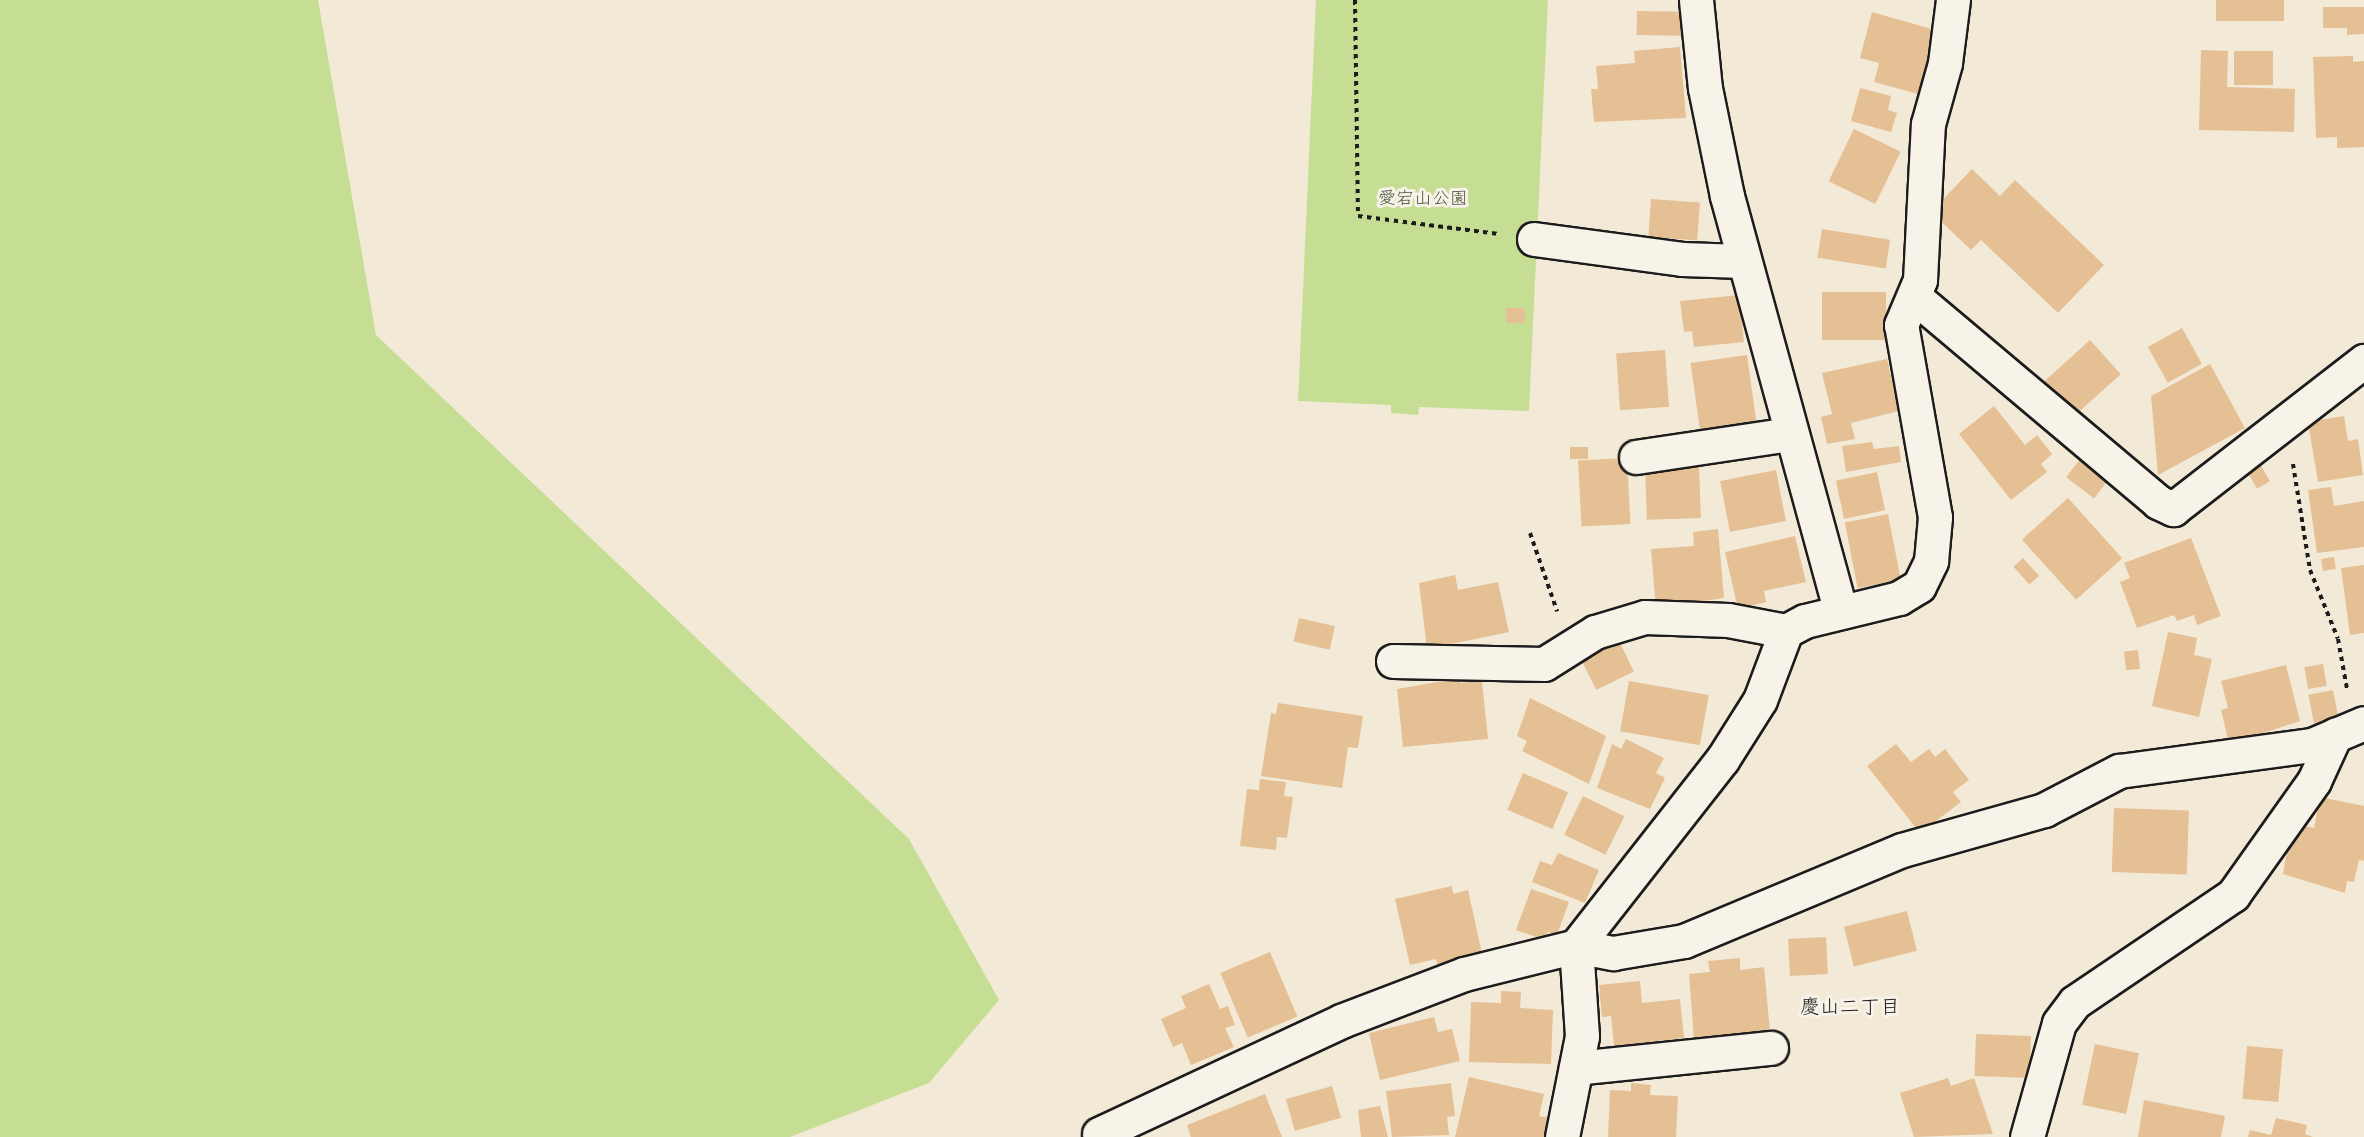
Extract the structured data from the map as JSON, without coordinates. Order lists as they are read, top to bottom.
{
  "districts": ["慶山二丁目"],
  "parks": ["愛宕山公園"]
}
